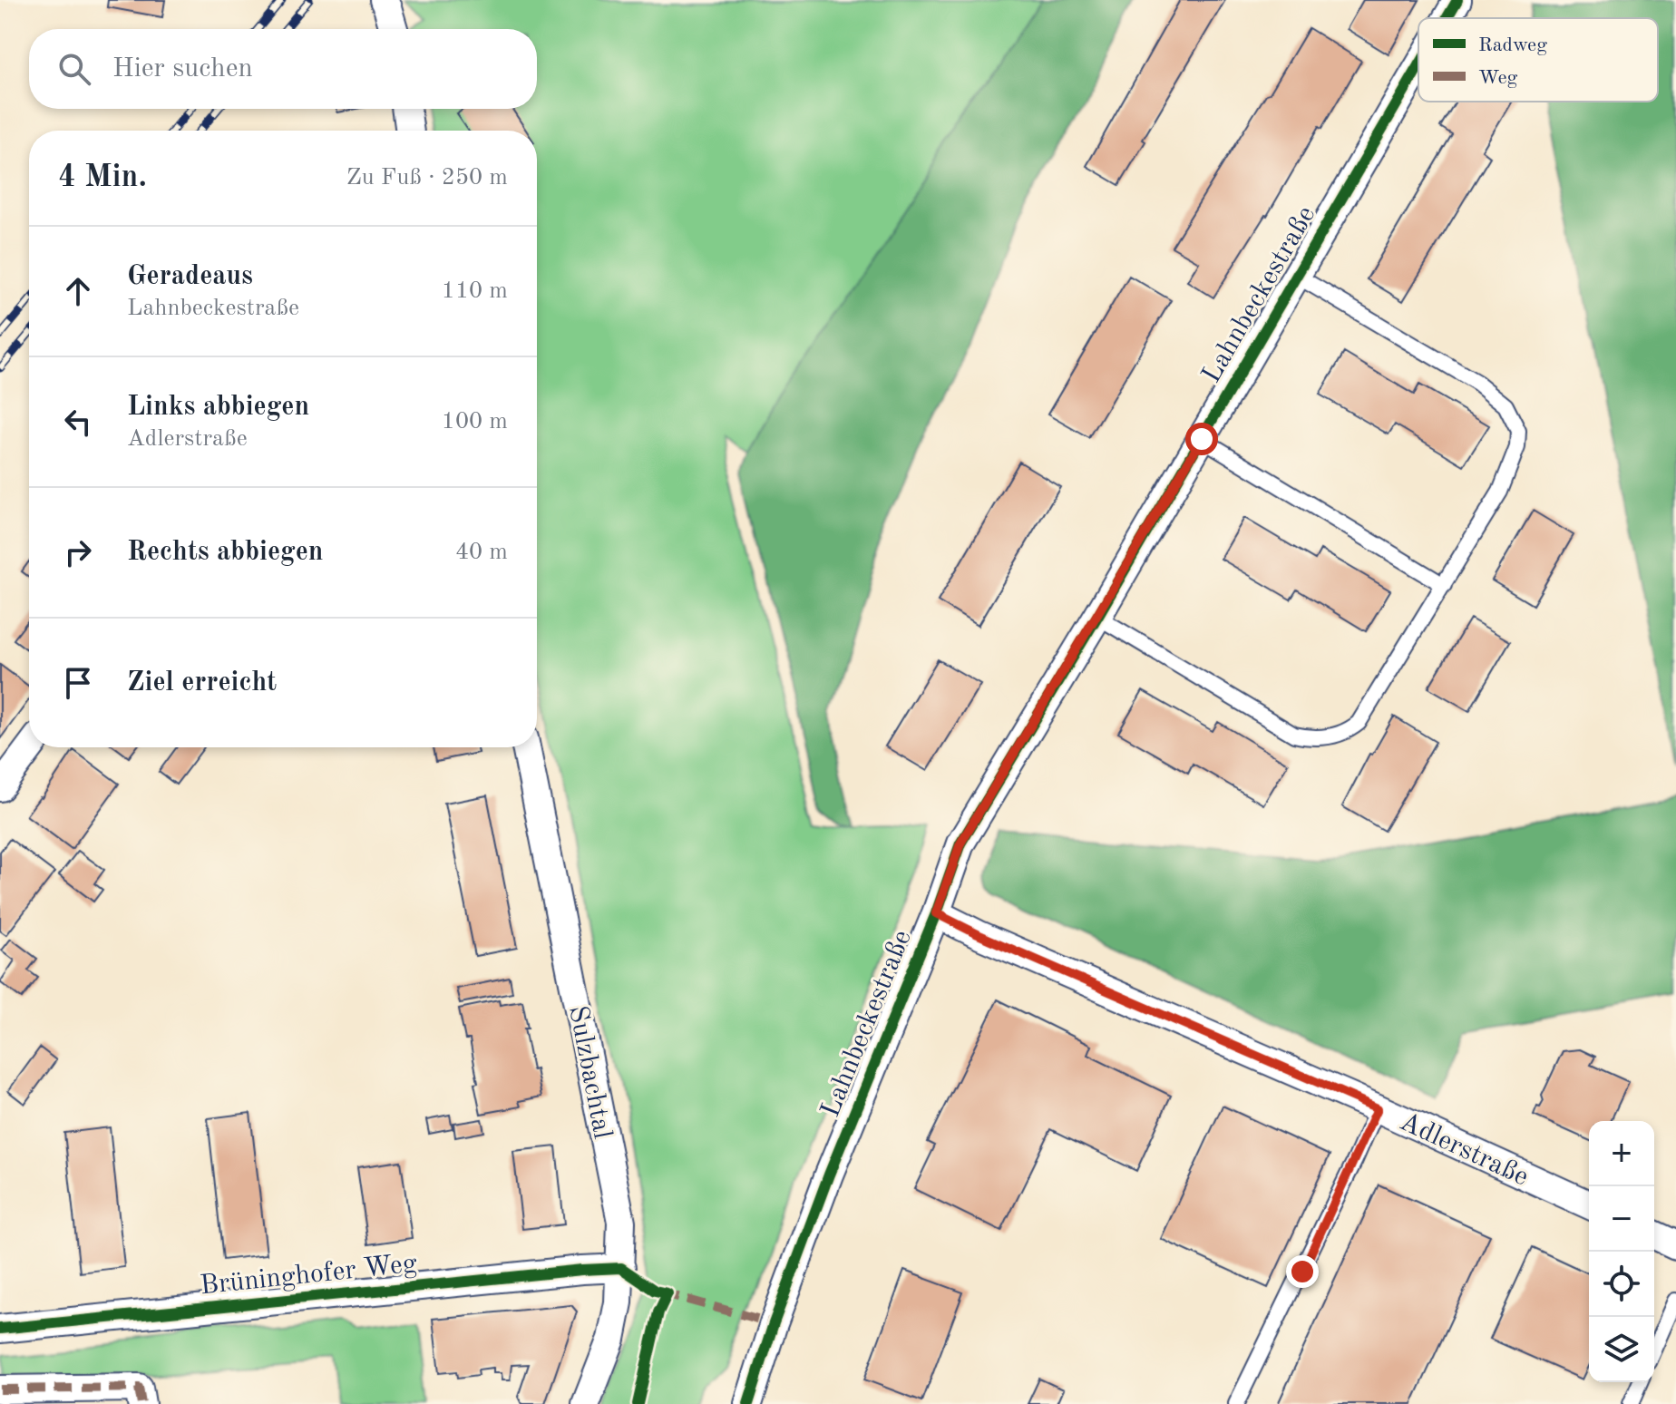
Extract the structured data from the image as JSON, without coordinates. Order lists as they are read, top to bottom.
{
  "streets": {
    "street": [
      "Lahnbeckestraße",
      "Sulzbachtal",
      "Adlerstraße",
      "Brüninghofer Weg"
    ]
  },
  "crossings": [
    ["Lahnbeckestraße", "Adlerstraße"],
    ["Sulzbachtal", "Brüninghofer Weg"]
  ],
  "legend": ["Radweg", "Weg"],
  "page": {
    "search": "Hier suchen",
    "heading": ["4 Min.", "Zu Fuß · 250 m"],
    "list": [
      ["Geradeaus", "Lahnbeckestraße", "110 m"],
      ["Links abbiegen", "Adlerstraße", "100 m"],
      ["Rechts abbiegen", "40 m"],
      "Ziel erreicht"
    ],
    "map_buttons": ["+", "−"]
  }
}
